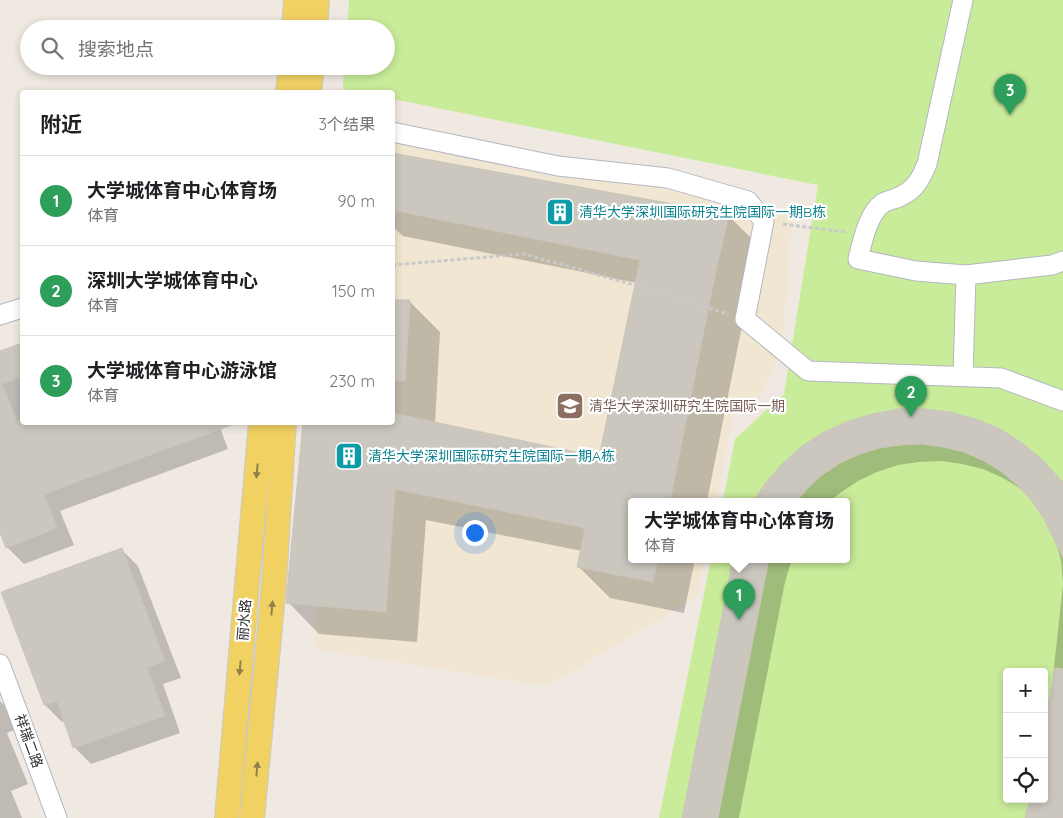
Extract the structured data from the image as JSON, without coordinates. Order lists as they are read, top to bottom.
{
  "streets": {
    "main road": ["丽水路"],
    "street": ["祥瑞二路"]
  },
  "places": {
    "building": ["清华大学深圳国际研究生院国际一期B栋", "清华大学深圳国际研究生院国际一期A栋"],
    "school or university": ["清华大学深圳研究生院国际一期"]
  },
  "page": {
    "search": "搜索地点",
    "pins": ["3", "2", "1"],
    "heading": ["附近", "3个结果"],
    "list": [
      {
        "mark": "1",
        "name": "大学城体育中心体育场",
        "note": "体育",
        "value": "90 m"
      },
      {
        "mark": "2",
        "name": "深圳大学城体育中心",
        "note": "体育",
        "value": "150 m"
      },
      {
        "mark": "3",
        "name": "大学城体育中心游泳馆",
        "note": "体育",
        "value": "230 m"
      }
    ],
    "popup": ["大学城体育中心体育场", "体育"],
    "map_buttons": ["+", "−"]
  }
}
